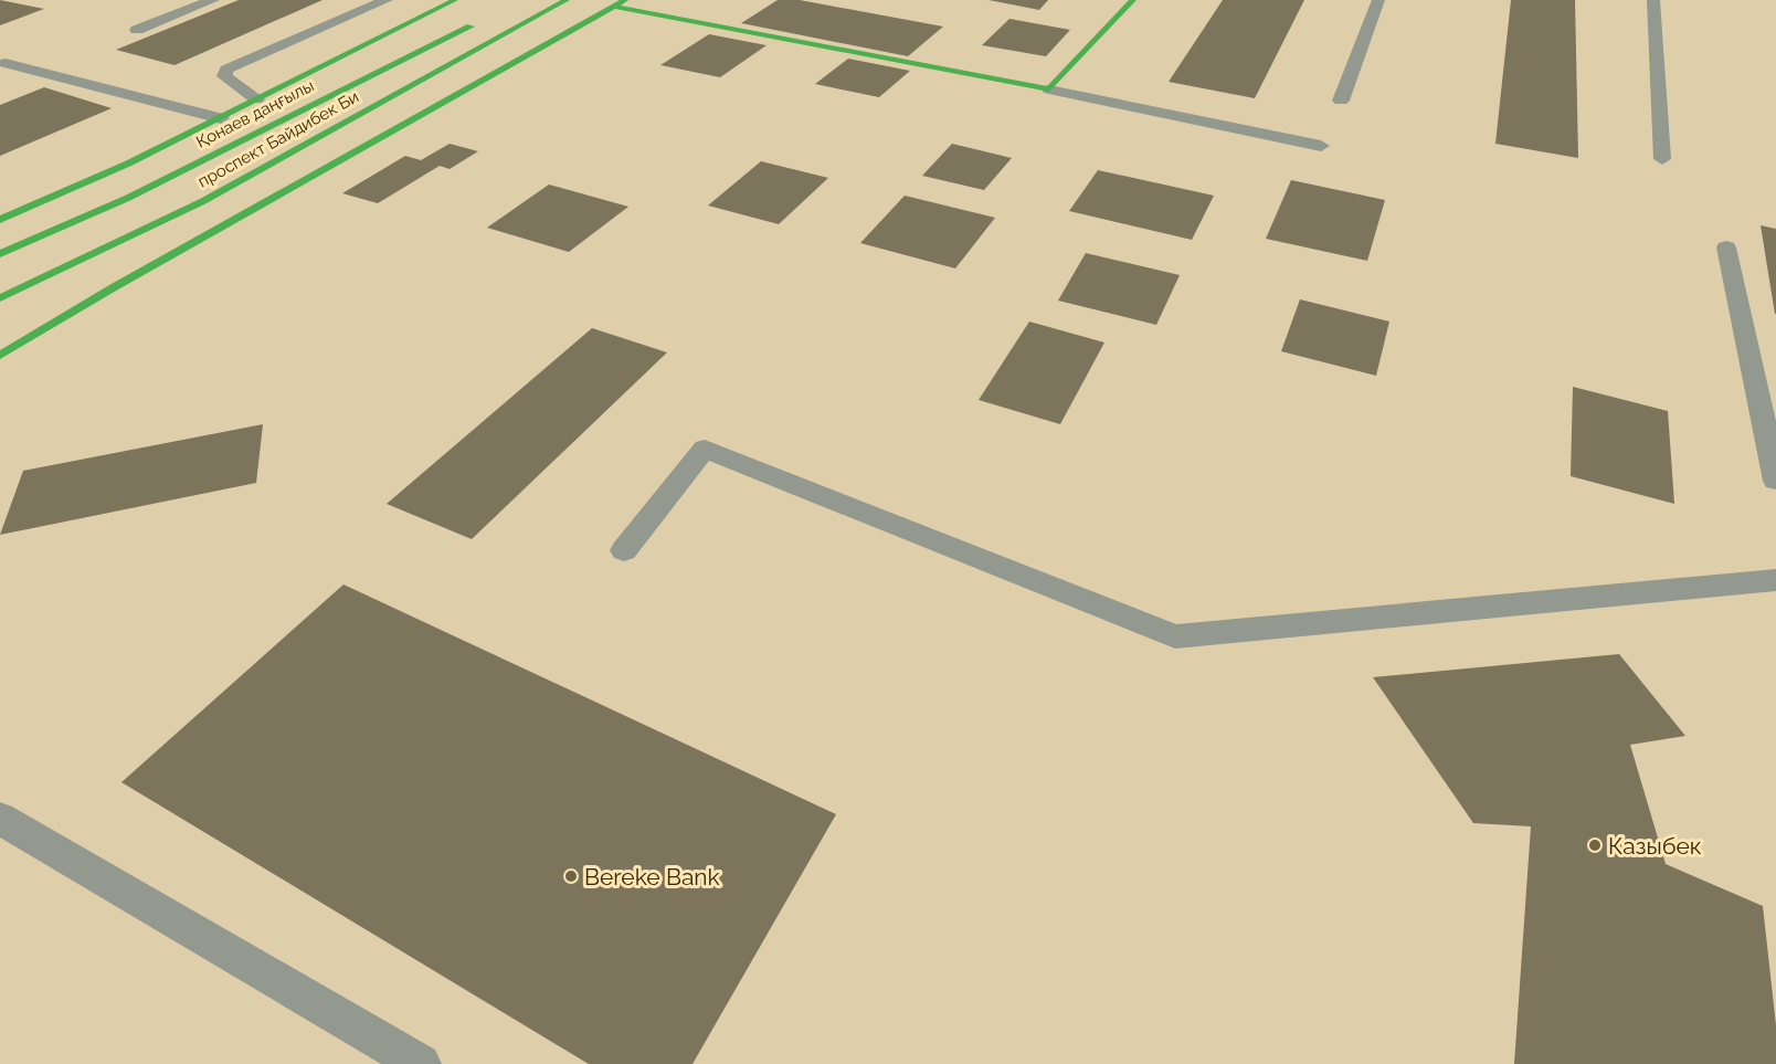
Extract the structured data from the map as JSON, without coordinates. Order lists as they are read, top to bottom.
{
  "streets": {
    "main road": ["Қонаев даңғылы", "проспект Байдибек Би"]
  },
  "places": ["Казыбек", "Bereke Bank"]
}
